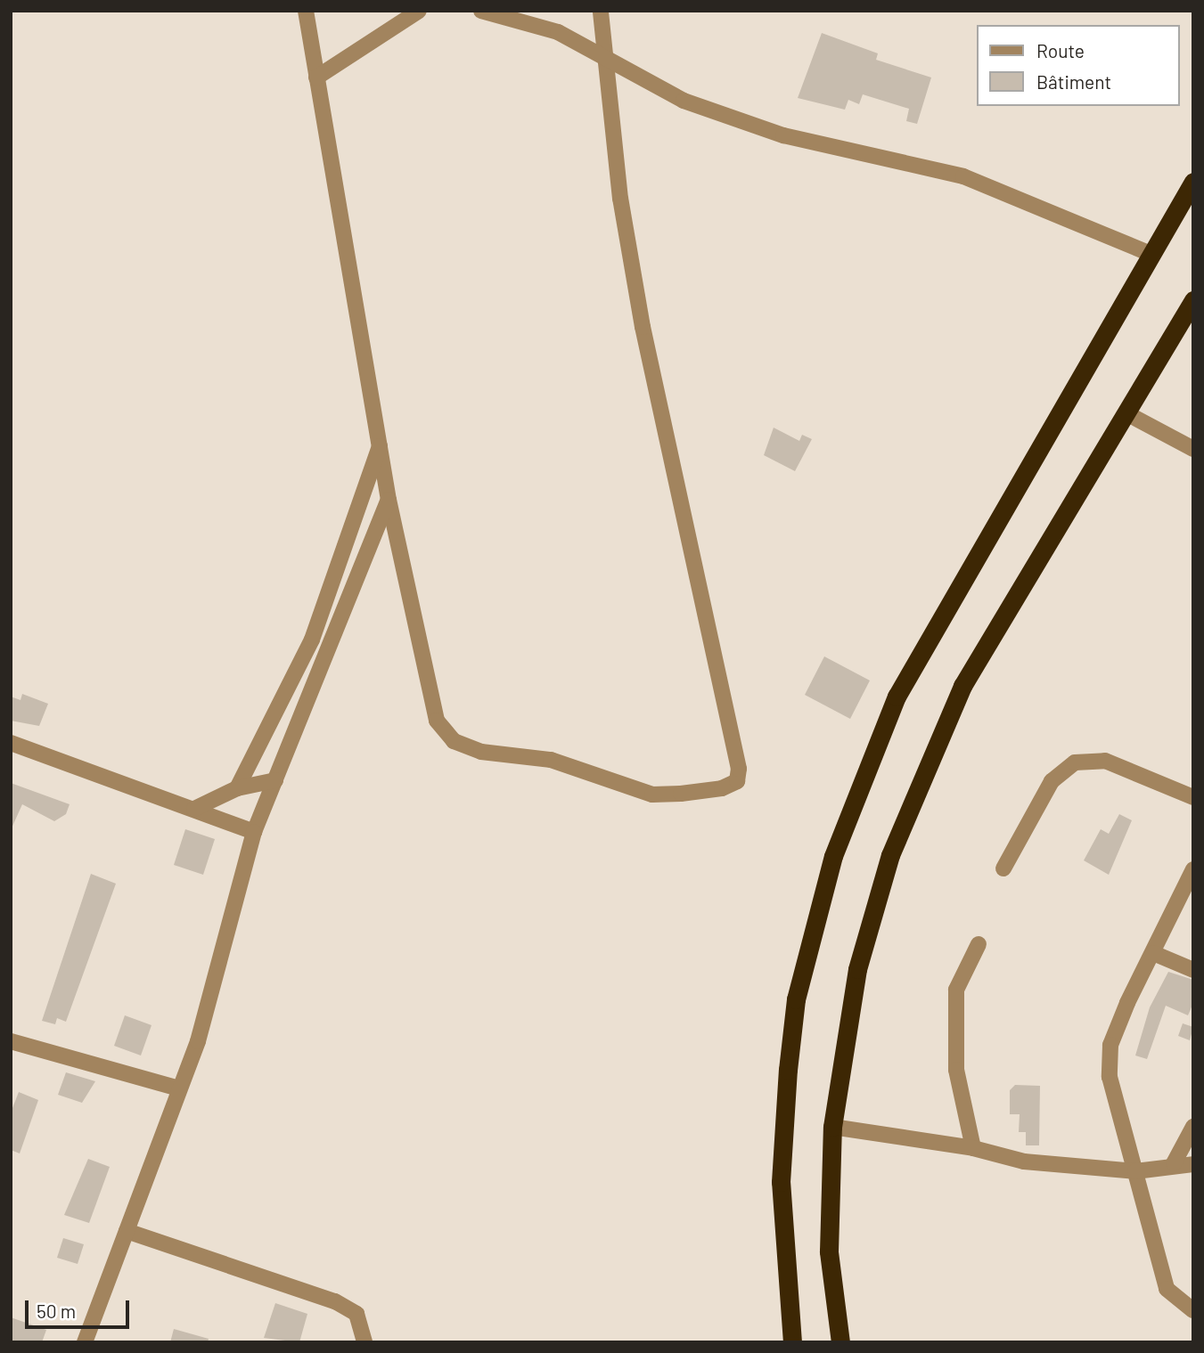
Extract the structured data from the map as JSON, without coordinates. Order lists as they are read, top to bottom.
{
  "legend": ["Route", "Bâtiment"],
  "scale_bar": "50 m"
}
